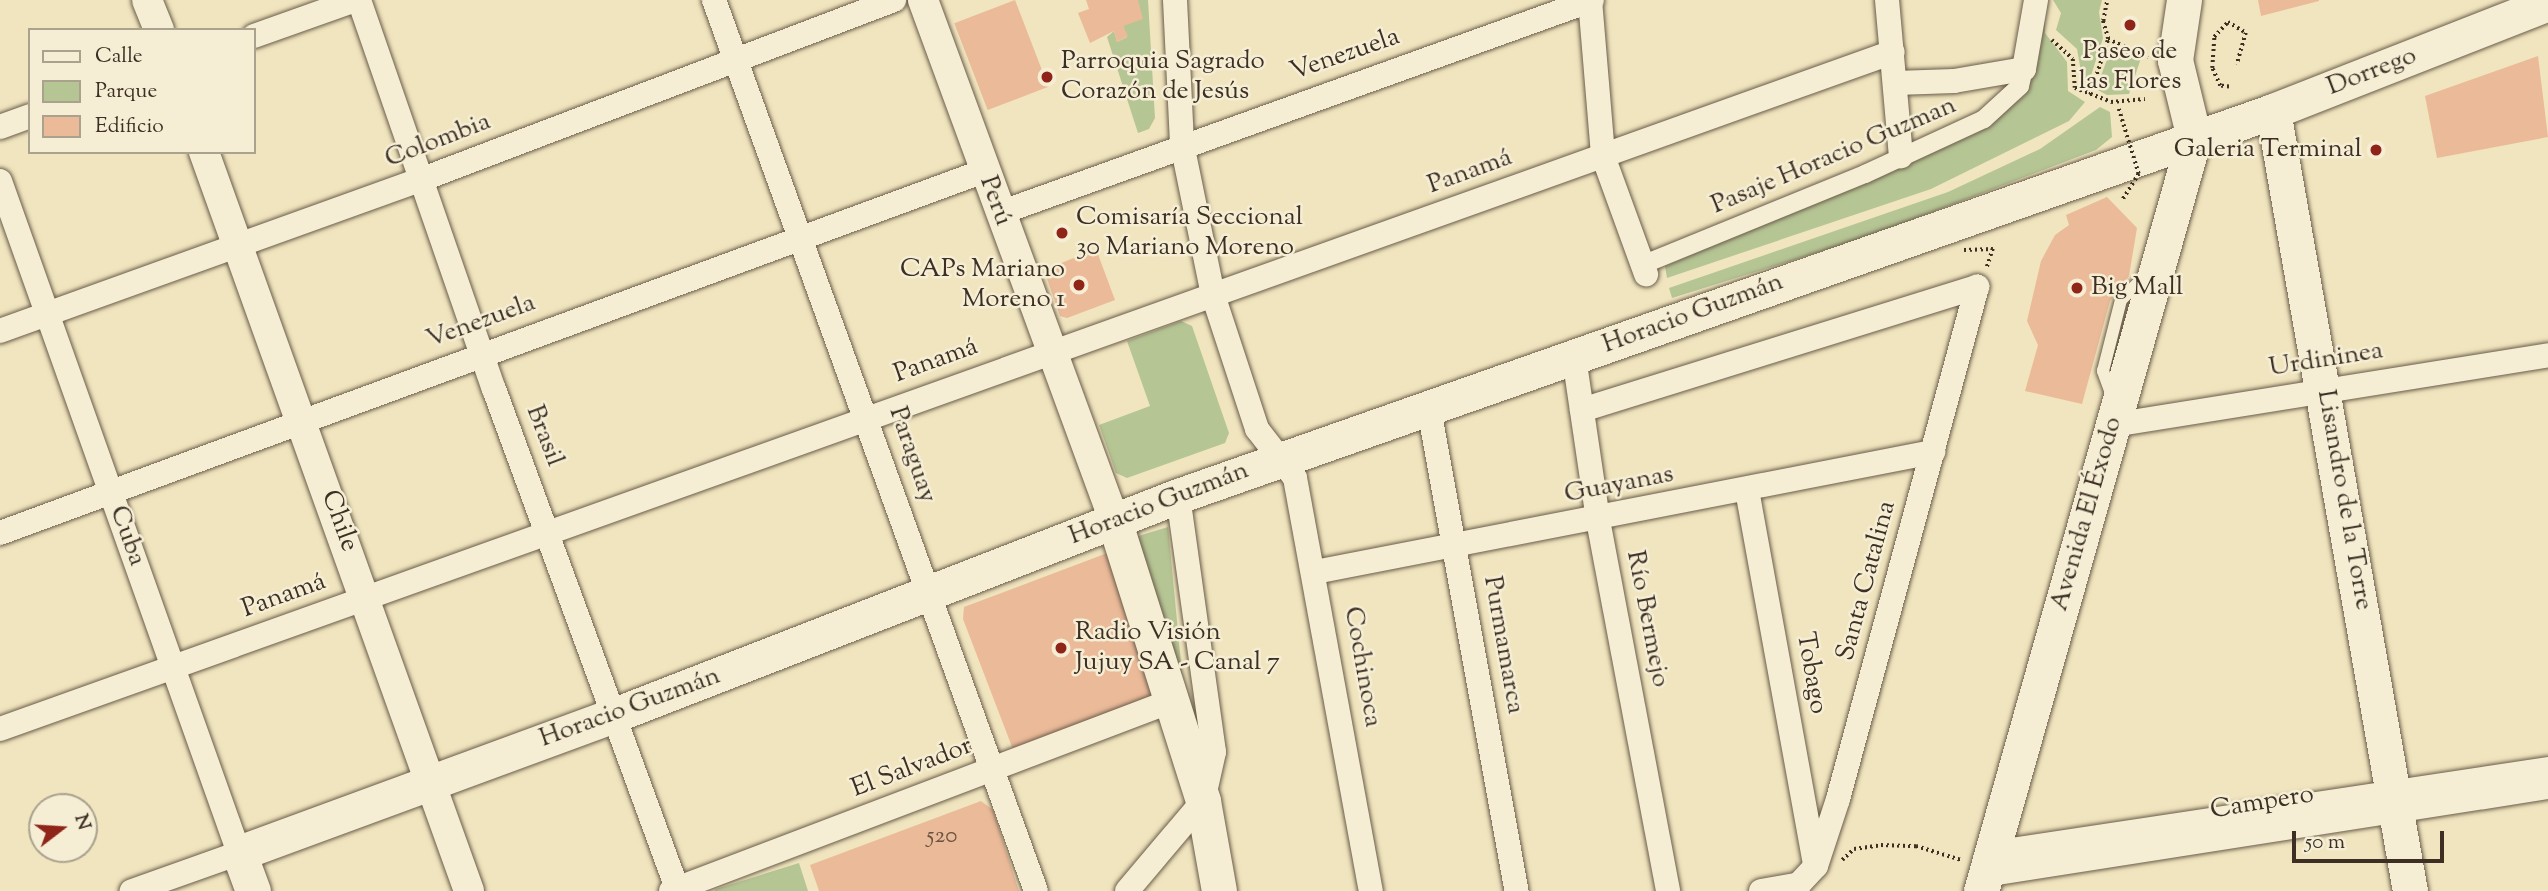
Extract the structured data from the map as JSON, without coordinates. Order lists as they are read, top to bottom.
{
  "streets": {
    "main road": [
      "Dorrego",
      "Horacio Guzmán",
      "Lisandro de la Torre",
      "Avenida El Éxodo",
      "Cuba"
    ],
    "street": [
      "Venezuela",
      "Colombia",
      "Pasaje Horacio Guzman",
      "Panamá",
      "Perú",
      "Urdininea",
      "Brasil",
      "Paraguay",
      "Guayanas",
      "Chile",
      "Santa Catalina",
      "Río Bermejo",
      "Purmamarca",
      "Cochinoca",
      "Tobago",
      "El Salvador",
      "Campero"
    ]
  },
  "crossings": [
    ["Venezuela", "Perú"],
    ["Venezuela", "Brasil"],
    ["Venezuela", "Paraguay"],
    ["Venezuela", "Chile"],
    ["Venezuela", "Cuba"],
    ["Venezuela", "Cochinoca"],
    ["Dorrego", "Horacio Guzmán"],
    ["Dorrego", "Lisandro de la Torre"],
    ["Dorrego", "Avenida El Éxodo"],
    ["Colombia", "Brasil"],
    ["Colombia", "Paraguay"],
    ["Colombia", "Chile"],
    ["Colombia", "Cuba"],
    ["Panamá", "Perú"],
    ["Panamá", "Brasil"],
    ["Panamá", "Paraguay"],
    ["Panamá", "Chile"],
    ["Panamá", "Cuba"],
    ["Panamá", "Cochinoca"],
    ["Perú", "Horacio Guzmán"],
    ["Horacio Guzmán", "Brasil"],
    ["Horacio Guzmán", "Paraguay"],
    ["Horacio Guzmán", "Avenida El Éxodo"],
    ["Horacio Guzmán", "Chile"],
    ["Horacio Guzmán", "Cuba"],
    ["Horacio Guzmán", "Río Bermejo"],
    ["Horacio Guzmán", "Purmamarca"],
    ["Horacio Guzmán", "Cochinoca"],
    ["Urdininea", "Lisandro de la Torre"],
    ["Urdininea", "Avenida El Éxodo"],
    ["Brasil", "El Salvador"],
    ["Paraguay", "El Salvador"],
    ["Guayanas", "Santa Catalina"],
    ["Guayanas", "Río Bermejo"],
    ["Guayanas", "Purmamarca"],
    ["Guayanas", "Cochinoca"],
    ["Guayanas", "Tobago"],
    ["Lisandro de la Torre", "Campero"],
    ["Avenida El Éxodo", "Campero"],
    ["Santa Catalina", "Tobago"]
  ],
  "places": [
    "Paseo de las Flores",
    "Parroquia Sagrado Corazón de Jesús",
    "Galeria Terminal",
    "Comisaría Seccional 30 Mariano Moreno",
    "CAPs Mariano Moreno 1",
    "Big Mall",
    "Radio Visión Jujuy SA - Canal 7"
  ],
  "house_numbers": ["520"],
  "legend": ["Calle", "Parque", "Edificio"],
  "scale_bar": "50 m",
  "north": "right"
}
